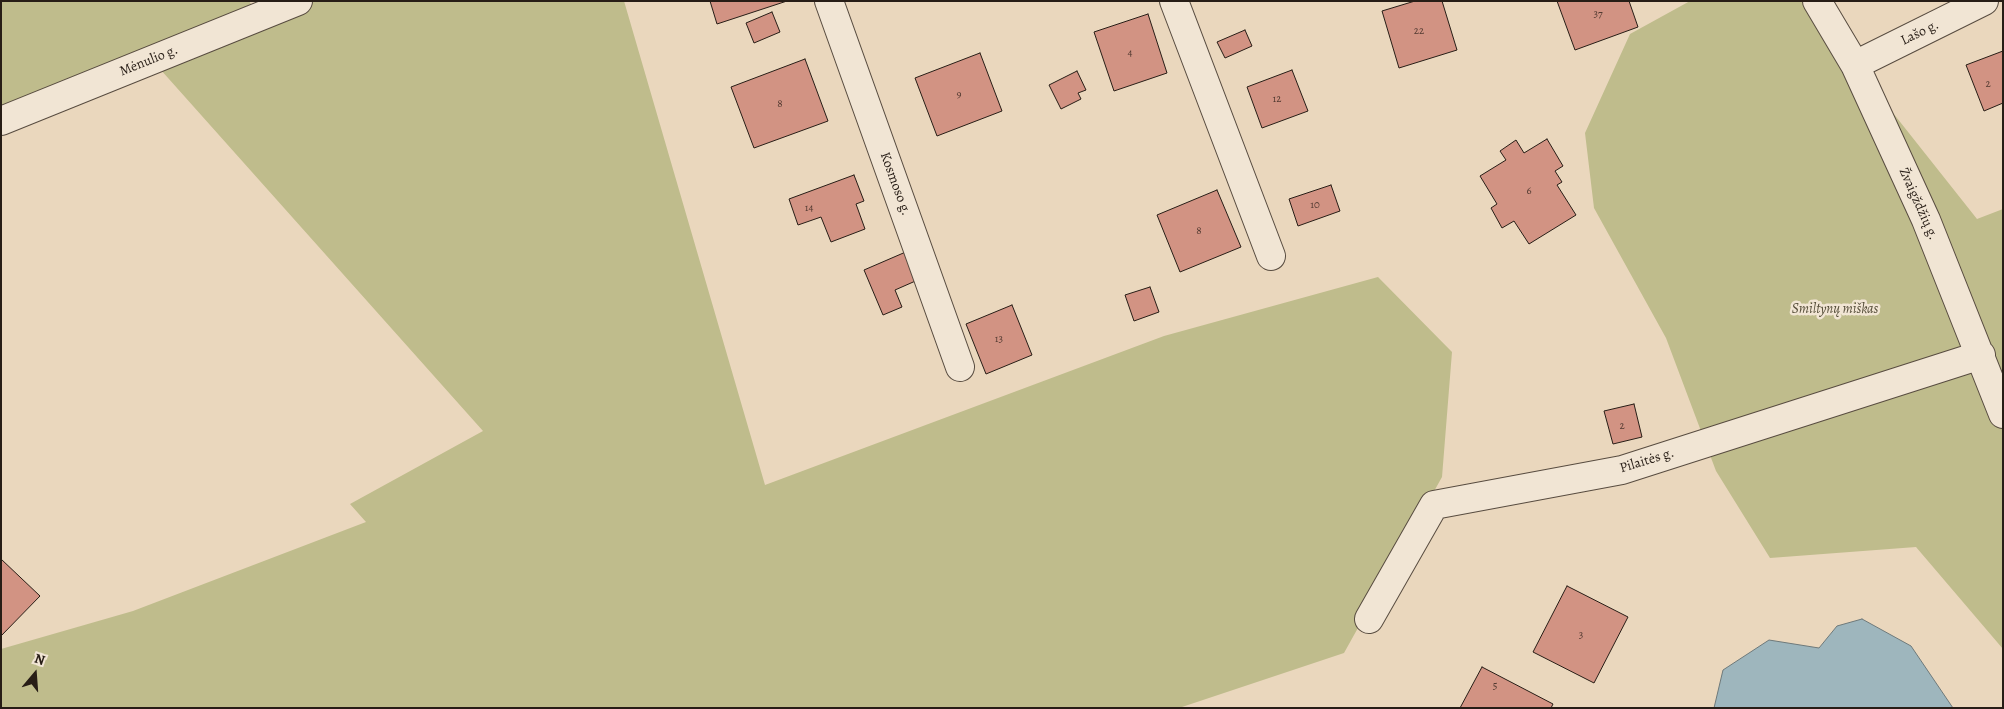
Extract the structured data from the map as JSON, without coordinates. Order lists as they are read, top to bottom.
{
  "streets": {
    "street": [
      "Lašo g.",
      "Mėnulio g.",
      "Kosmoso g.",
      "Žvaigždžių g.",
      "Pilaitės g."
    ]
  },
  "crossings": [
    ["Lašo g.", "Žvaigždžių g."],
    ["Žvaigždžių g.", "Pilaitės g."]
  ],
  "parks": ["Smiltynų miškas"],
  "house_numbers": [
    "37",
    "22",
    "4",
    "2",
    "9",
    "12",
    "8",
    "6",
    "10",
    "14",
    "8",
    "13",
    "2",
    "3",
    "5"
  ],
  "north": "top"
}
